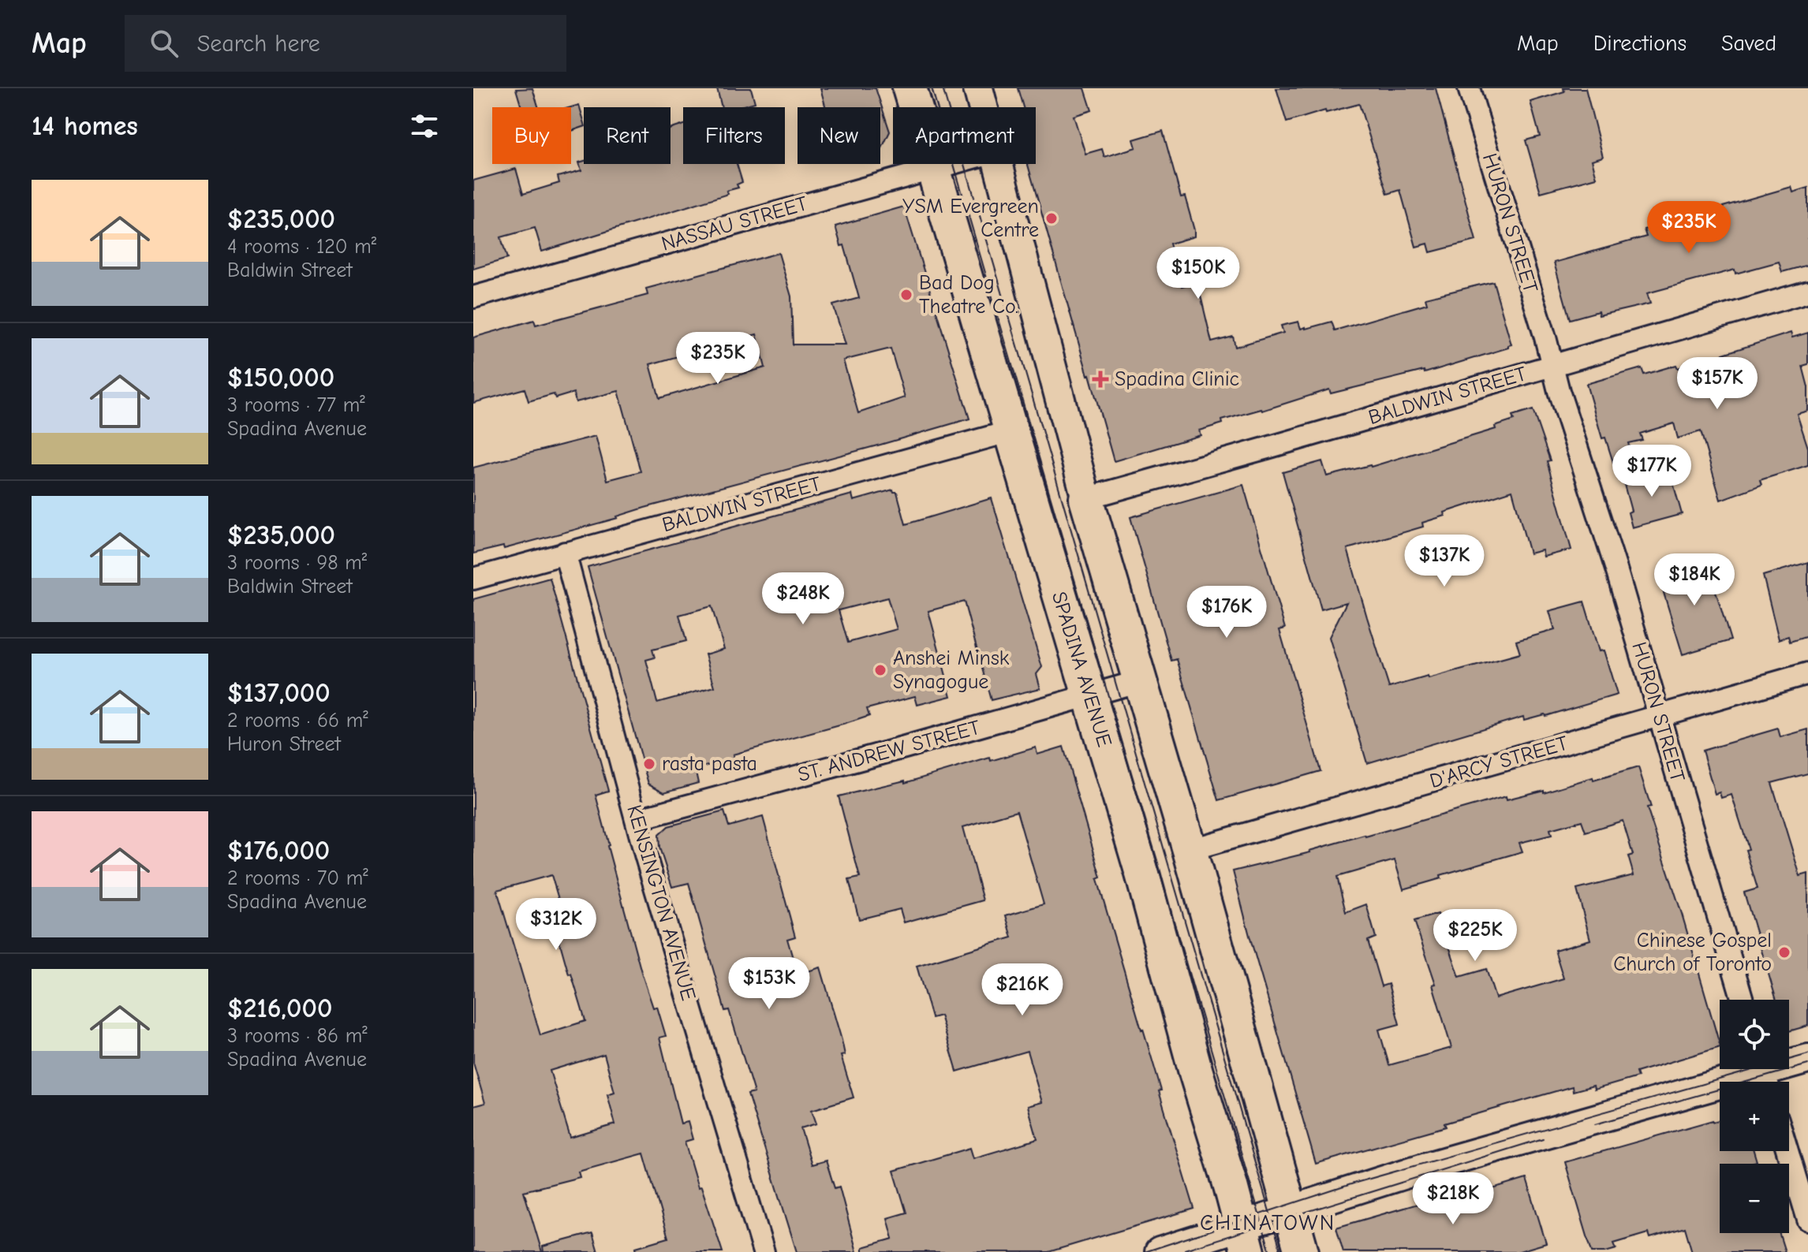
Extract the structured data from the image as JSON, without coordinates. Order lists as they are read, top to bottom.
{
  "streets": {
    "main road": ["SPADINA AVENUE"],
    "street": [
      "HURON STREET",
      "NASSAU STREET",
      "BALDWIN STREET",
      "ST. ANDREW STREET",
      "D'ARCY STREET",
      "KENSINGTON AVENUE"
    ]
  },
  "crossings": [
    ["HURON STREET", "BALDWIN STREET"],
    ["HURON STREET", "D'ARCY STREET"],
    ["NASSAU STREET", "SPADINA AVENUE"],
    ["BALDWIN STREET", "SPADINA AVENUE"],
    ["BALDWIN STREET", "KENSINGTON AVENUE"],
    ["SPADINA AVENUE", "ST. ANDREW STREET"],
    ["ST. ANDREW STREET", "KENSINGTON AVENUE"]
  ],
  "districts": ["CHINATOWN"],
  "places": {
    "other": [
      "YSM Evergreen Centre",
      "Bad Dog Theatre Co.",
      "Anshei Minsk Synagogue",
      "rasta pasta",
      "Chinese Gospel Church of Toronto"
    ],
    "health": ["Spadina Clinic"]
  },
  "page": {
    "header": "Map",
    "search": "Search here",
    "nav": ["Map", "Directions", "Saved"],
    "heading": "14 homes",
    "chip": [
      "Buy",
      "Rent",
      "Filters",
      "New",
      "Apartment"
    ],
    "list": [
      {
        "name": "$235,000",
        "note": "4 rooms · 120 m² · Baldwin Street"
      },
      {
        "name": "$150,000",
        "note": "3 rooms · 77 m² · Spadina Avenue"
      },
      {
        "name": "$235,000",
        "note": "3 rooms · 98 m² · Baldwin Street"
      },
      {
        "name": "$137,000",
        "note": "2 rooms · 66 m² · Huron Street"
      },
      {
        "name": "$176,000",
        "note": "2 rooms · 70 m² · Spadina Avenue"
      },
      {
        "name": "$216,000",
        "note": "3 rooms · 86 m² · Spadina Avenue"
      }
    ],
    "price": [
      "$235K",
      "$150K",
      "$235K",
      "$157K",
      "$177K",
      "$137K",
      "$184K",
      "$248K",
      "$176K",
      "$312K",
      "$225K",
      "$153K",
      "$216K",
      "$218K"
    ],
    "map_buttons": ["+", "−"]
  }
}
